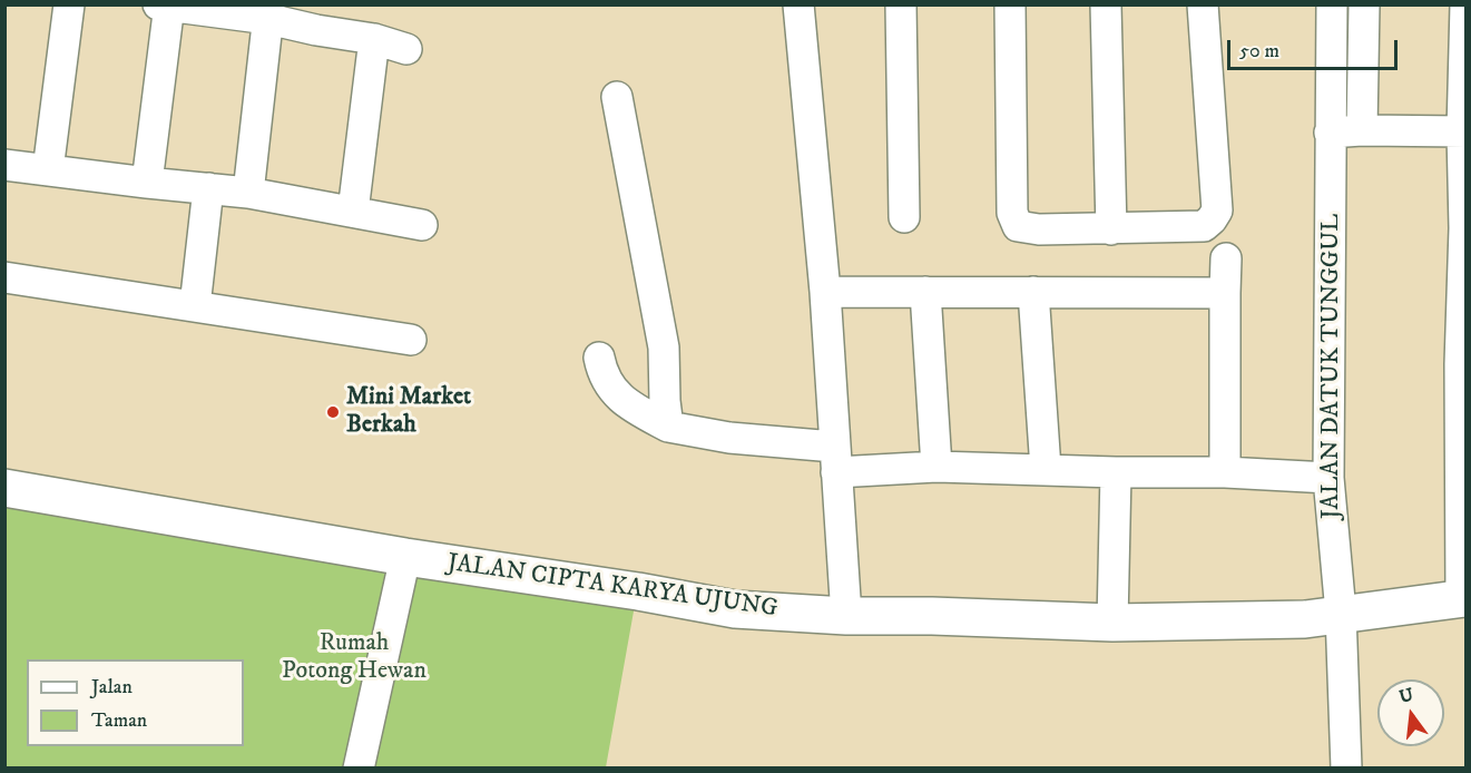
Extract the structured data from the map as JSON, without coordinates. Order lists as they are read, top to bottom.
{
  "streets": {
    "main road": ["JALAN CIPTA KARYA UJUNG"],
    "street": ["JALAN DATUK TUNGGUL"]
  },
  "crossings": [
    ["JALAN DATUK TUNGGUL", "JALAN CIPTA KARYA UJUNG"]
  ],
  "parks": ["Rumah Potong Hewan"],
  "places": ["Mini Market Berkah"],
  "legend": ["Jalan", "Taman"],
  "scale_bar": "50 m",
  "north": "top"
}
